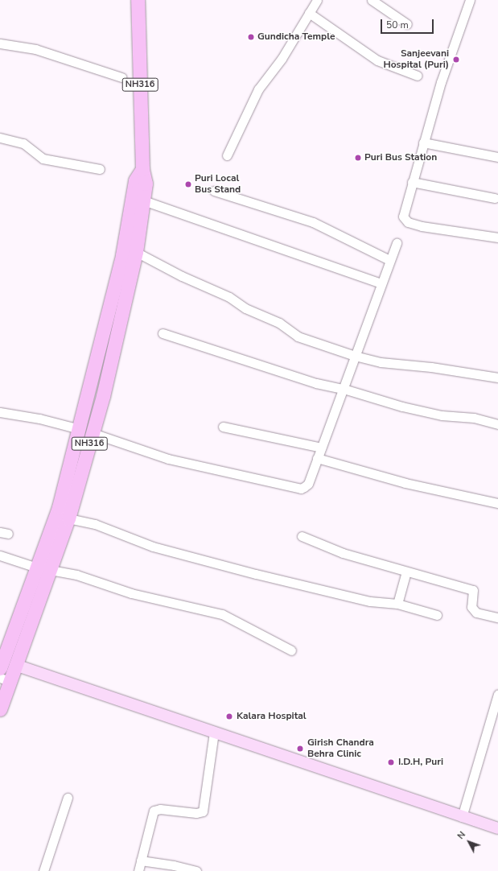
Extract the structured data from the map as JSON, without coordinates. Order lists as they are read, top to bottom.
{
  "streets": {
    "highway": ["NH316"]
  },
  "places": [
    "Gundicha Temple",
    "Sanjeevani Hospital (Puri)",
    "Puri Bus Station",
    "Puri Local Bus Stand",
    "Kalara Hospital",
    "Girish Chandra Behra Clinic",
    "I.D.H, Puri"
  ],
  "scale_bar": "50 m",
  "north": "top left"
}
